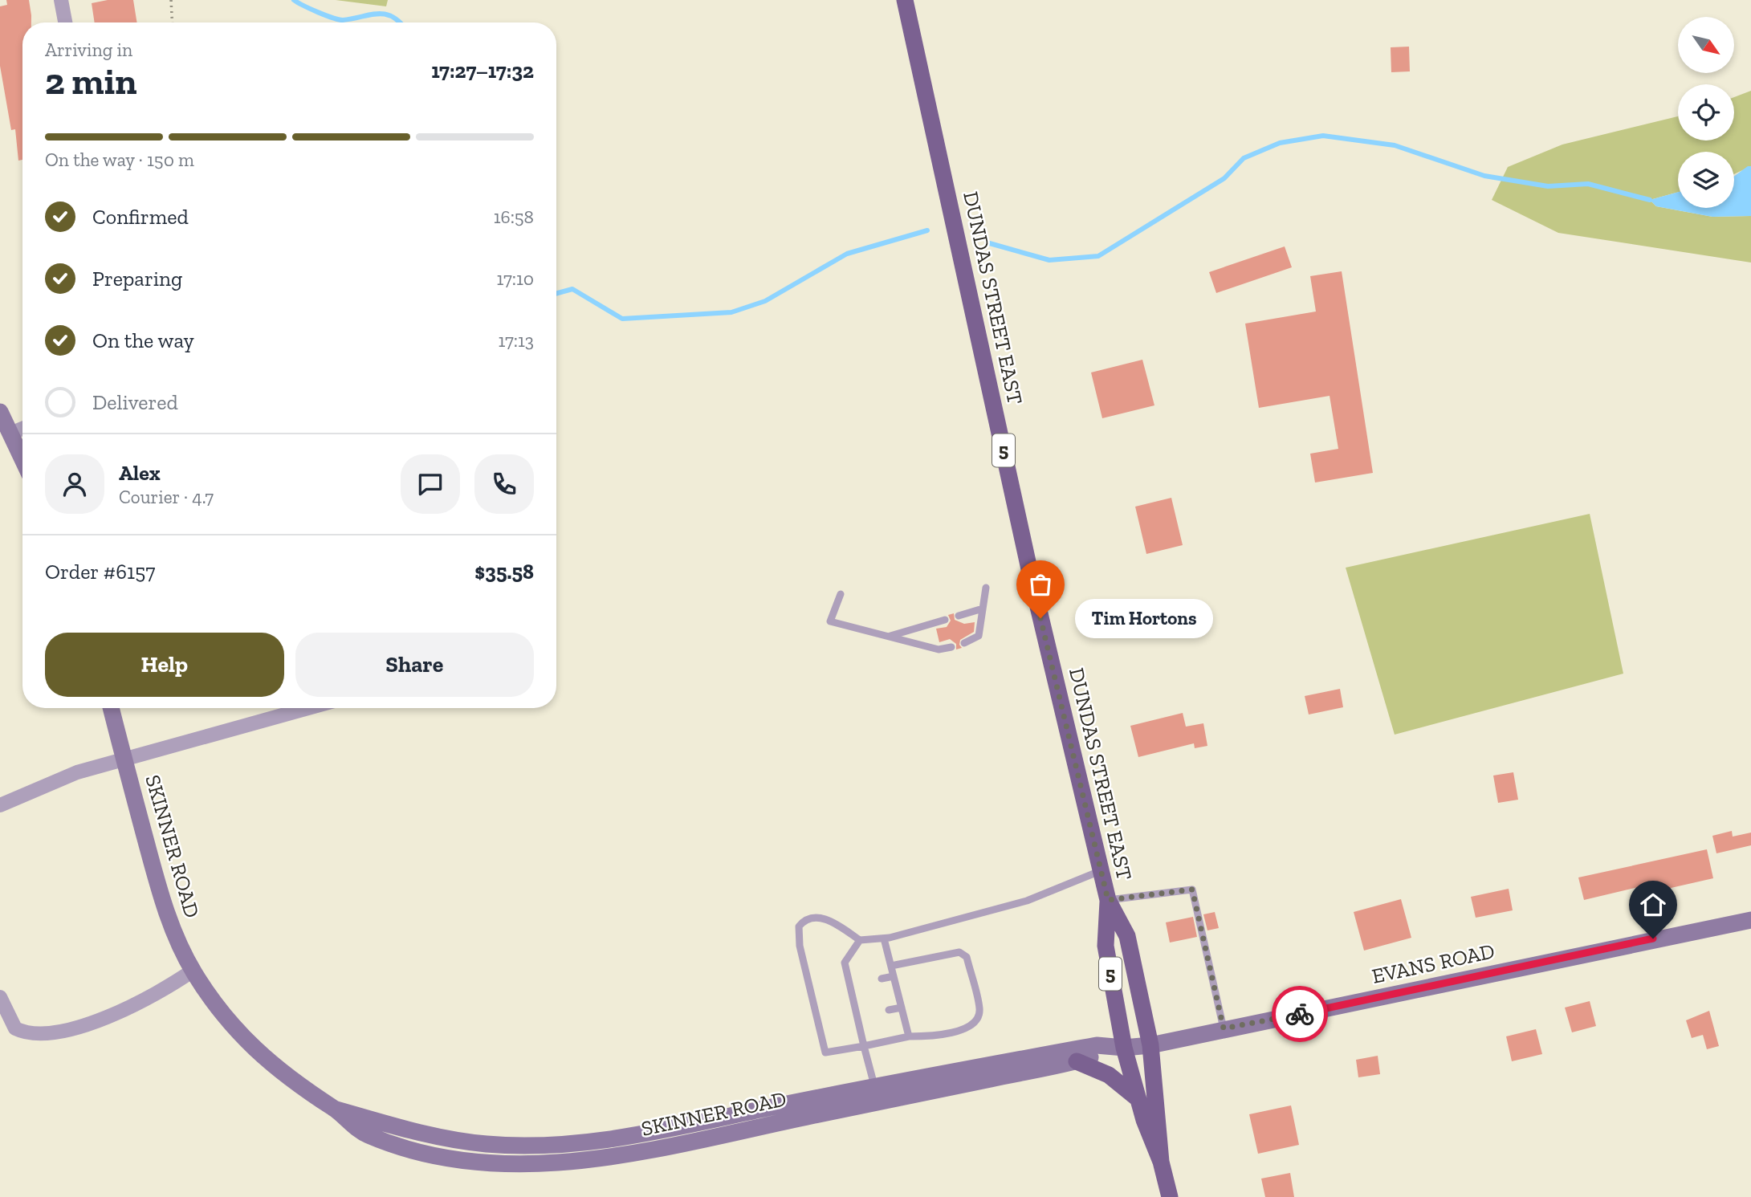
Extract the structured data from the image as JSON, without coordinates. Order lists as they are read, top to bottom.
{
  "streets": {
    "main road": ["DUNDAS STREET EAST", "5"],
    "street": ["SKINNER ROAD", "EVANS ROAD"]
  },
  "crossings": [
    ["DUNDAS STREET EAST", "SKINNER ROAD"],
    ["DUNDAS STREET EAST", "EVANS ROAD"],
    ["SKINNER ROAD", "EVANS ROAD"]
  ],
  "places": ["Tim Hortons"],
  "north": "bottom right",
  "page": {
    "heading": ["2 min", "Arriving in", "17:27–17:32"],
    "panel": [
      "Alex",
      "Courier · 4.7",
      "Order #6157",
      "$35.58"
    ],
    "bar": "On the way · 150 m",
    "list": [
      ["Confirmed", "16:58"],
      ["Preparing", "17:10"],
      ["On the way", "17:13"],
      "Delivered"
    ],
    "bubble": "Tim Hortons",
    "buttons": ["Help", "Share"]
  }
}
